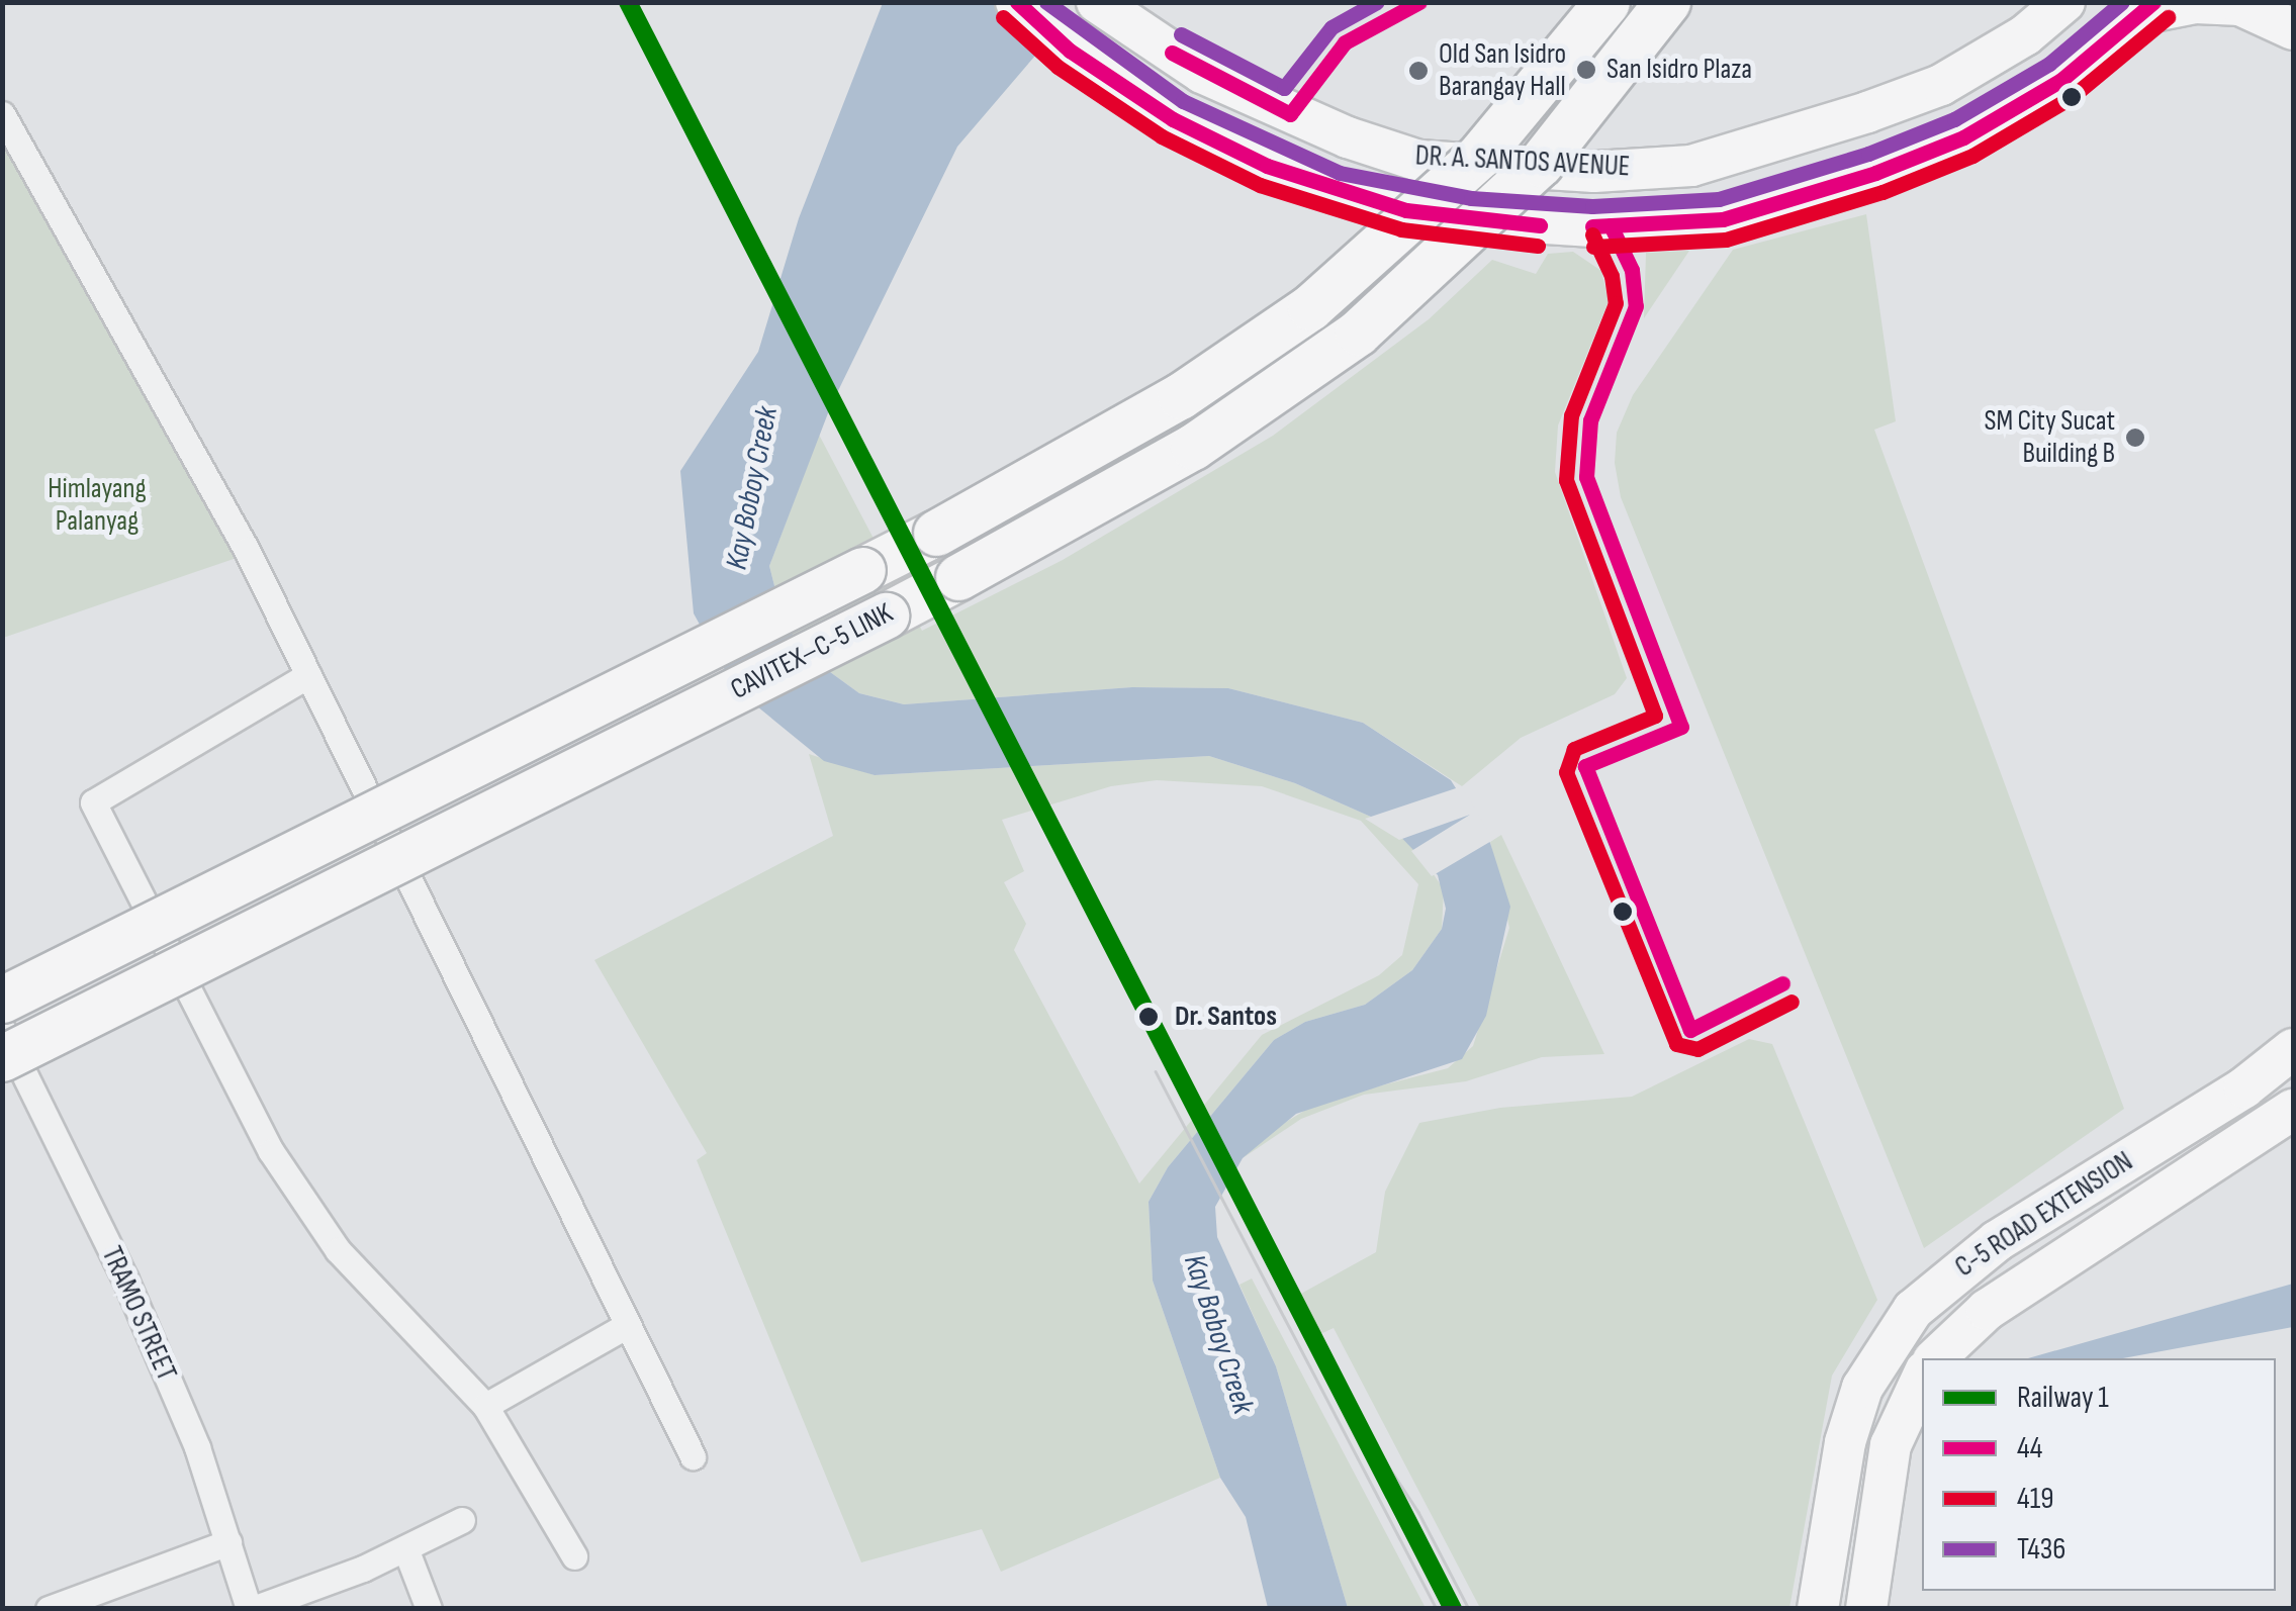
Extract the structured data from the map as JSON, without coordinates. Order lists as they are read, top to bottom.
{
  "streets": {
    "highway": ["CAVITEX–C-5 LINK"],
    "main road": ["DR. A. SANTOS AVENUE", "C-5 ROAD EXTENSION"],
    "street": ["TRAMO STREET"]
  },
  "water": ["Kay Boboy Creek"],
  "parks": ["Himlayang Palanyag"],
  "places": [
    "San Isidro Plaza",
    "Old San Isidro Barangay Hall",
    "SM City Sucat Building B",
    "Dr. Santos"
  ],
  "lines": [
    "rail line 1",
    "transit line 44",
    "transit line T436",
    "transit line 419"
  ],
  "legend": [
    "Railway 1",
    "44",
    "419",
    "T436"
  ]
}
